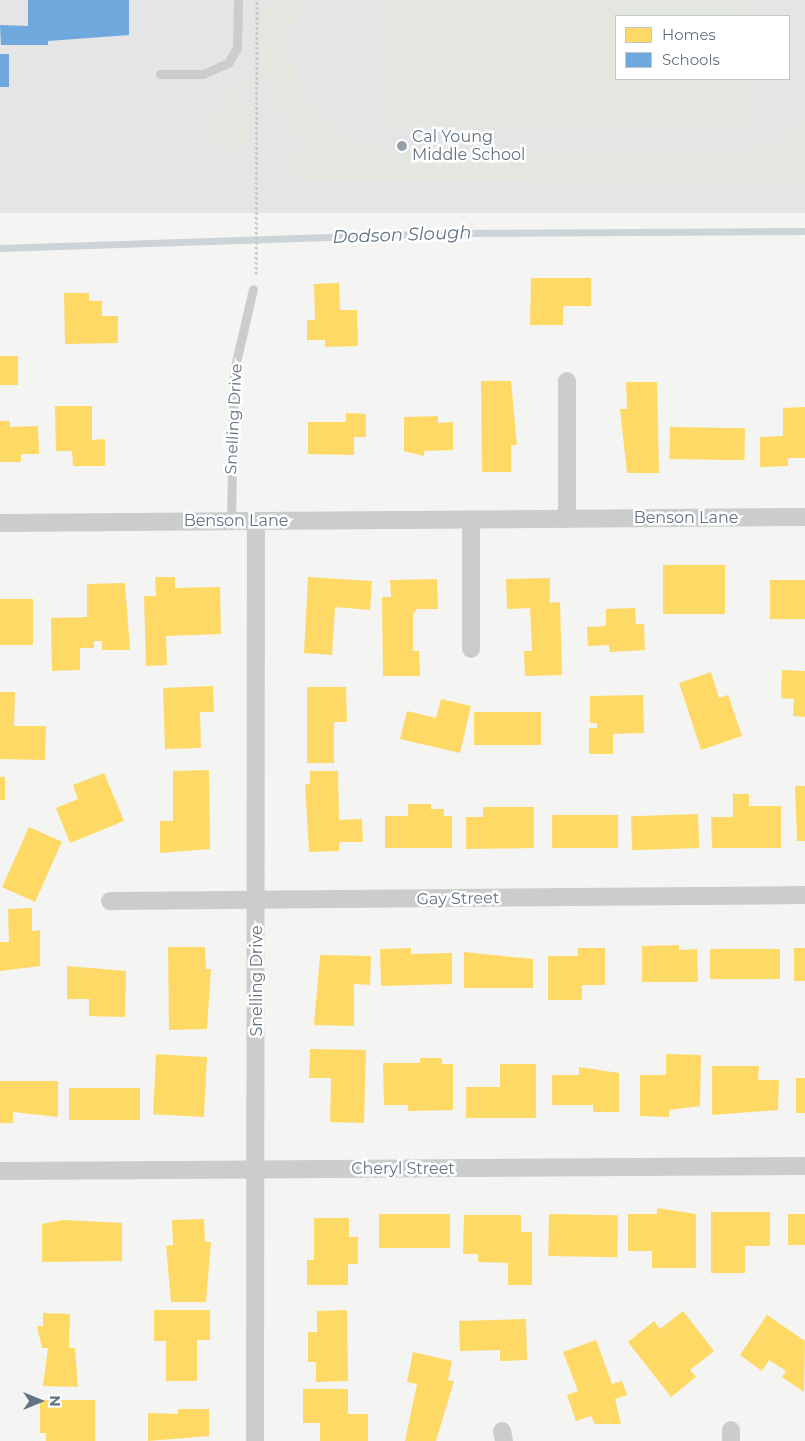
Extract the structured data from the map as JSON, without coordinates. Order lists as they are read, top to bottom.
{
  "streets": {
    "street": [
      "Snelling Drive",
      "Benson Lane",
      "Gay Street",
      "Cheryl Street"
    ]
  },
  "crossings": [
    ["Snelling Drive", "Benson Lane"],
    ["Snelling Drive", "Gay Street"],
    ["Snelling Drive", "Cheryl Street"]
  ],
  "water": ["Dodson Slough"],
  "places": ["Cal Young Middle School"],
  "legend": ["Homes", "Schools"],
  "north": "right"
}
